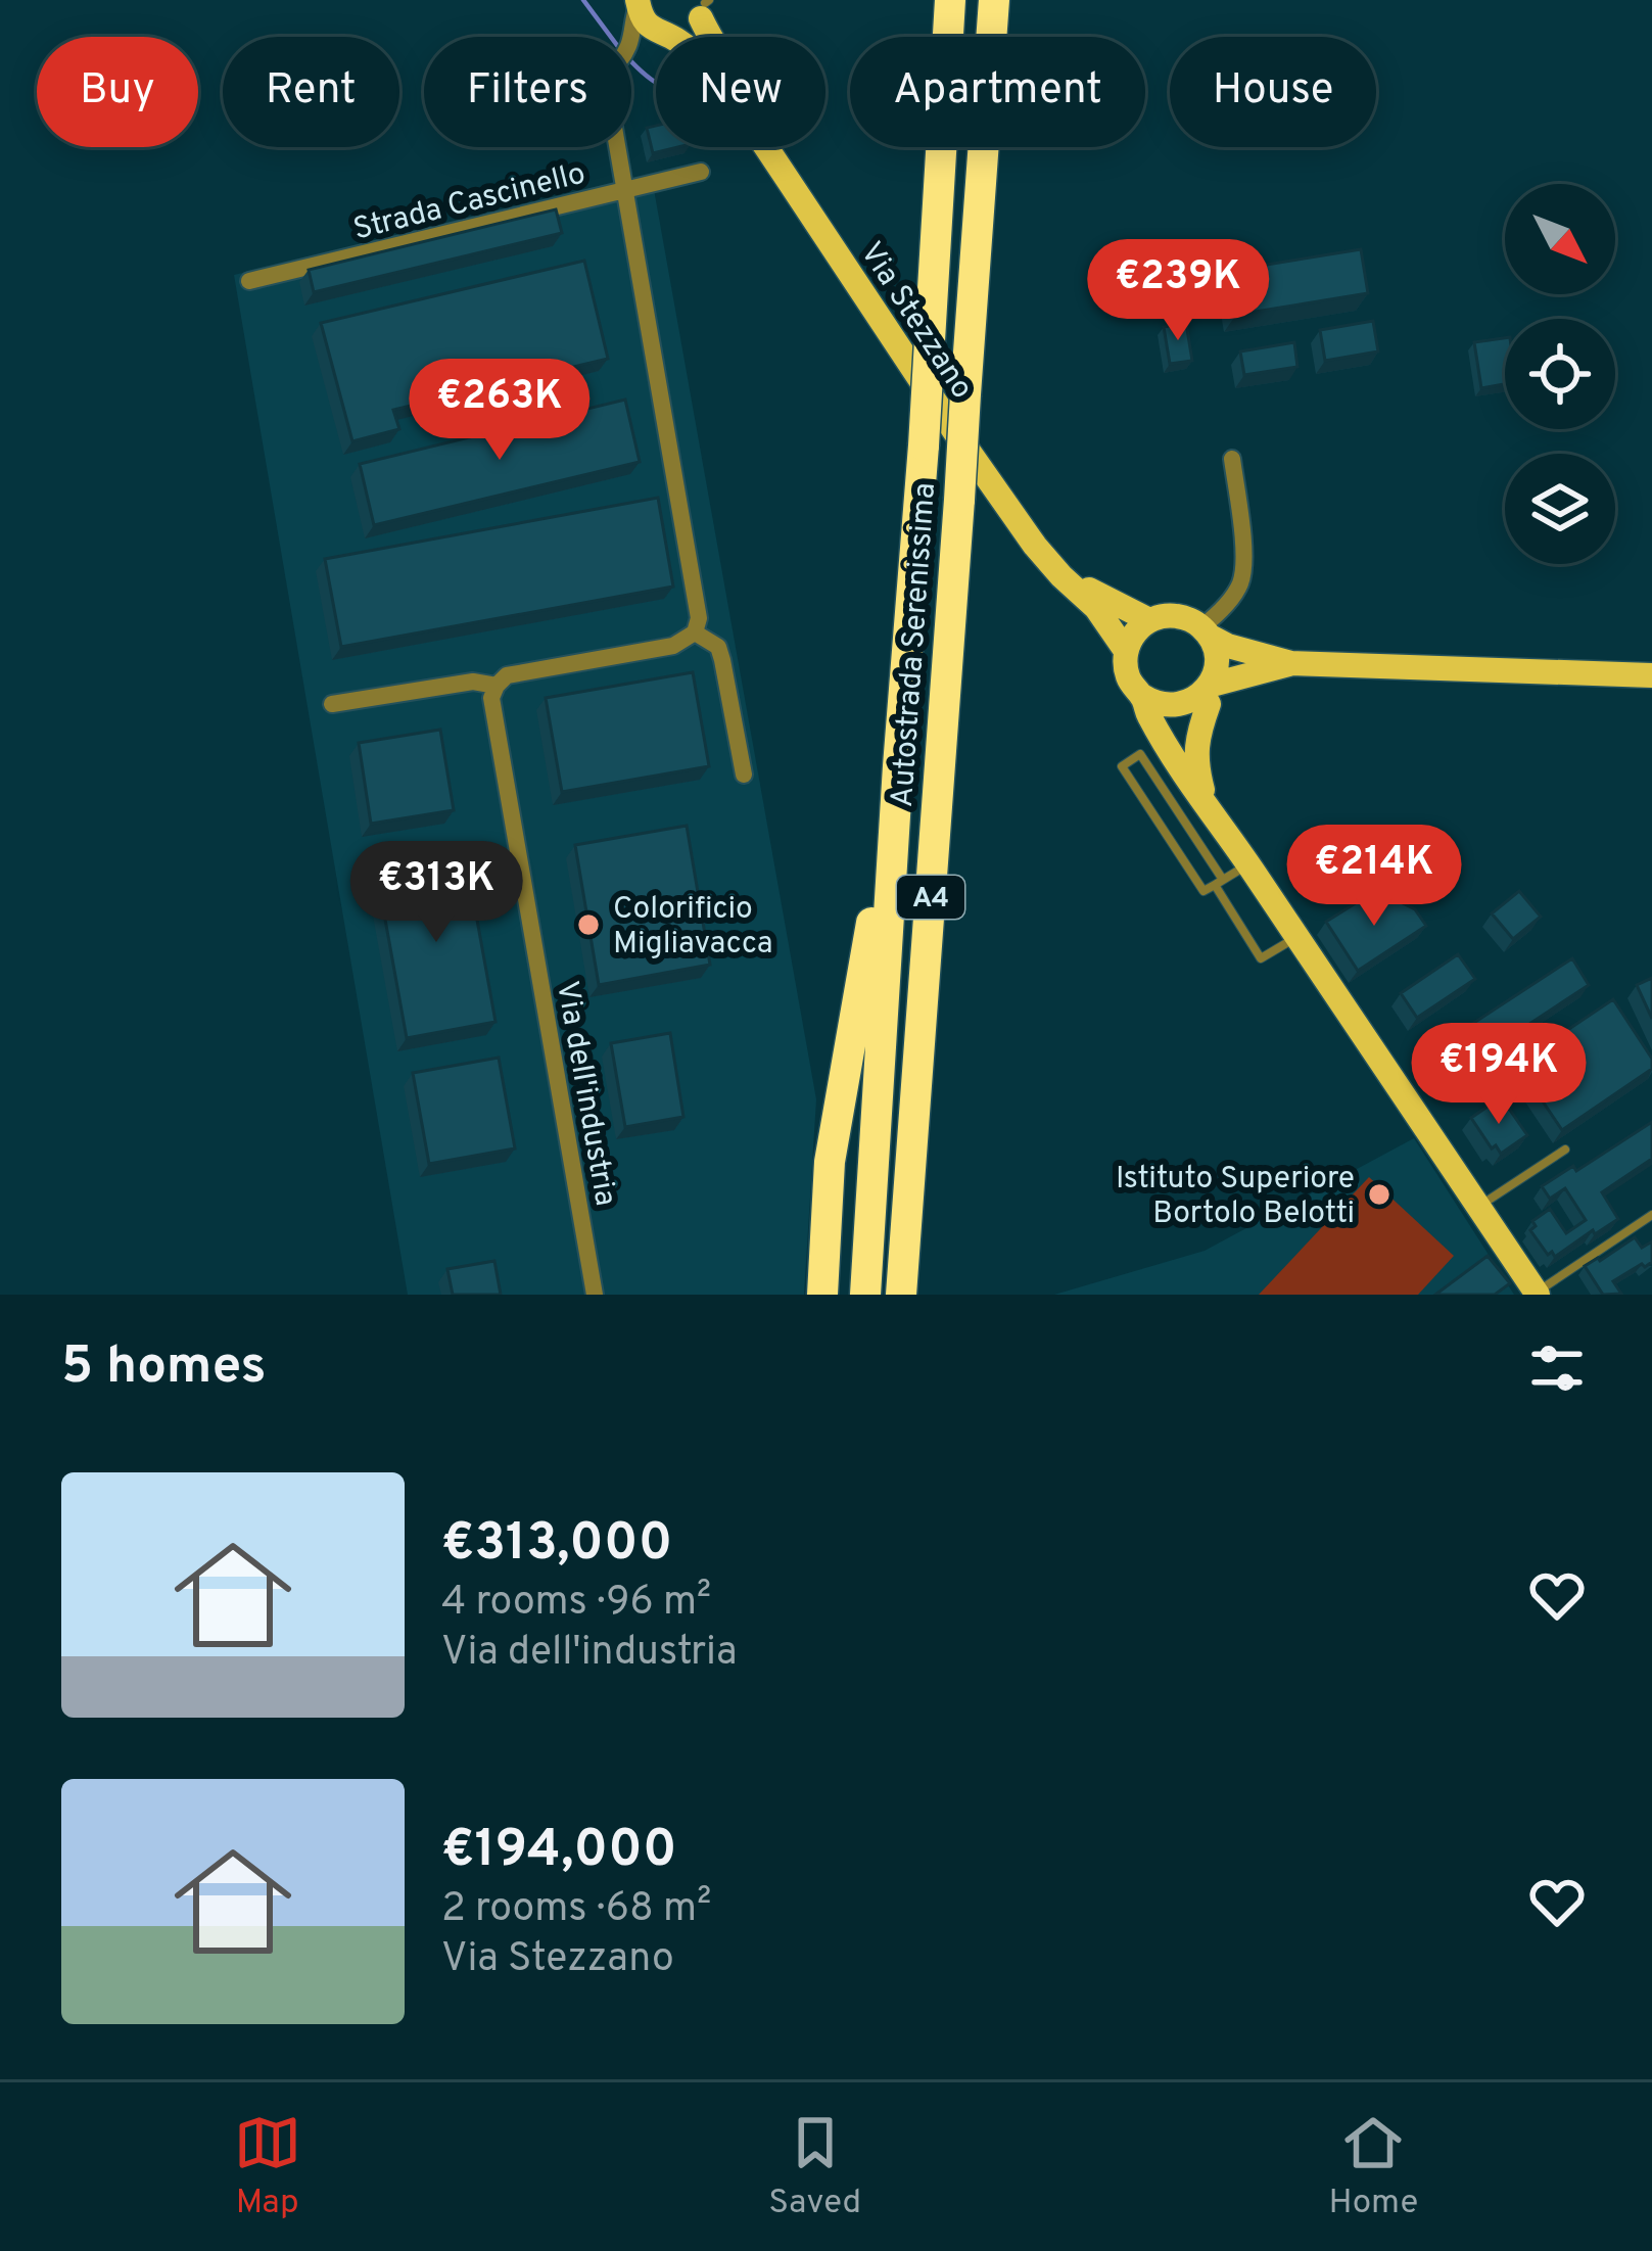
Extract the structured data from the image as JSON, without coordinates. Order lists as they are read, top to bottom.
{
  "streets": {
    "highway": ["Autostrada Serenissima", "A4"],
    "main road": ["Via Stezzano"],
    "street": ["Strada Cascinello", "Via dell'industria"]
  },
  "crossings": [
    ["Strada Cascinello", "Via Stezzano"]
  ],
  "places": ["Colorificio Migliavacca", "Istituto Superiore Bortolo Belotti"],
  "north": "bottom right",
  "page": {
    "chip": [
      "Buy",
      "Rent",
      "Filters",
      "New",
      "Apartment",
      "House"
    ],
    "price": [
      "€239K",
      "€263K",
      "€214K",
      "€313K",
      "€194K"
    ],
    "heading": "5 homes",
    "list": [
      {
        "name": "€313,000",
        "note": "4 rooms · 96 m² · Via dell'industria"
      },
      {
        "name": "€194,000",
        "note": "2 rooms · 68 m² · Via Stezzano"
      }
    ],
    "tabs": ["Map", "Saved", "Home"]
  }
}
